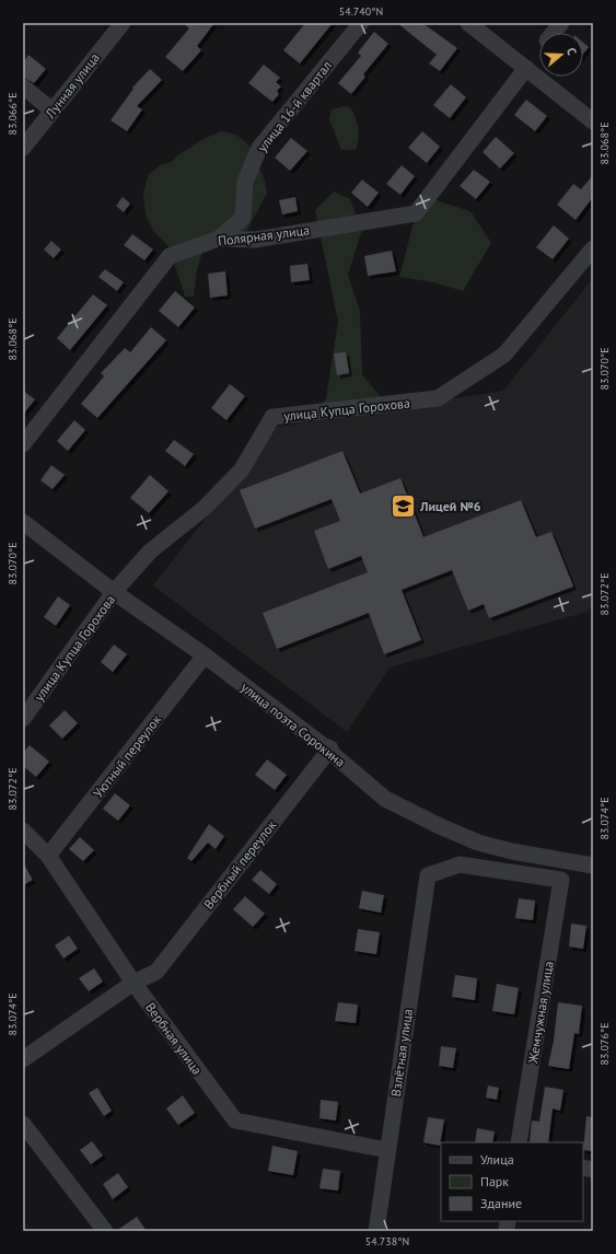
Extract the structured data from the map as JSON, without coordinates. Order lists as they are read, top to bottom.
{
  "streets": {
    "street": [
      "Лунная улица",
      "улица 16-й квартал",
      "Полярная улица",
      "улица Купца Горохова",
      "улица поэта Сорокина",
      "Уютный переулок",
      "Вербный переулок",
      "Жемчужная улица",
      "Вербная улица",
      "Взлётная улица"
    ]
  },
  "crossings": [
    ["улица 16-й квартал", "Полярная улица"],
    ["улица Купца Горохова", "улица поэта Сорокина"],
    ["улица поэта Сорокина", "Уютный переулок"],
    ["улица поэта Сорокина", "Вербный переулок"],
    ["Уютный переулок", "Вербная улица"],
    ["Вербный переулок", "Вербная улица"],
    ["Жемчужная улица", "Взлётная улица"],
    ["Вербная улица", "Взлётная улица"]
  ],
  "places": {
    "school or university": ["Лицей №6"]
  },
  "legend": ["Улица", "Парк", "Здание"],
  "north": "right",
  "coordinates": [
    "54.740°N",
    "83.066°E",
    "83.068°E",
    "83.070°E",
    "83.072°E",
    "83.074°E",
    "83.076°E",
    "54.738°N"
  ]
}
